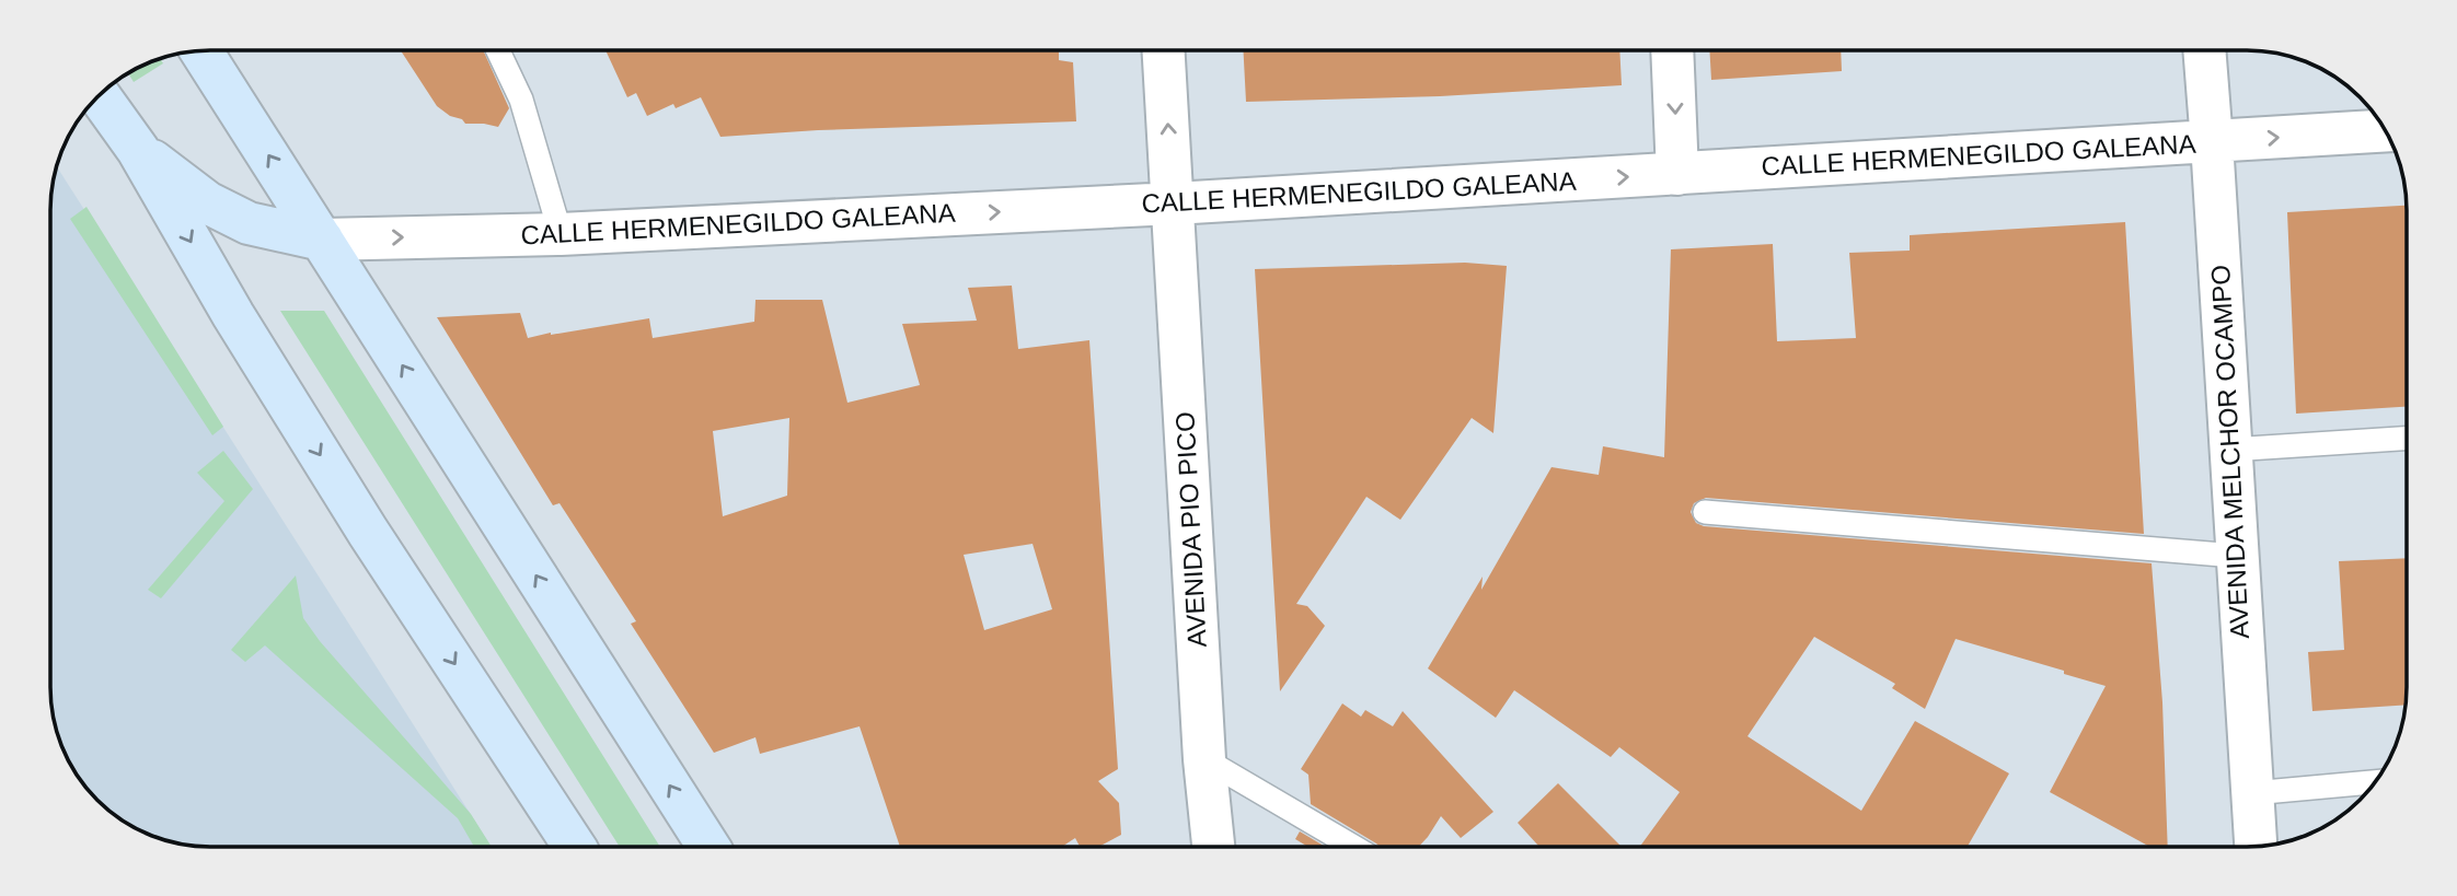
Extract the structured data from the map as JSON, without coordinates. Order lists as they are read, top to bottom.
{
  "streets": {
    "street": ["CALLE HERMENEGILDO GALEANA", "AVENIDA MELCHOR OCAMPO", "AVENIDA PIO PICO"]
  },
  "crossings": [
    ["CALLE HERMENEGILDO GALEANA", "AVENIDA MELCHOR OCAMPO"],
    ["CALLE HERMENEGILDO GALEANA", "AVENIDA PIO PICO"]
  ],
  "one_way": ["CALLE HERMENEGILDO GALEANA"]
}
